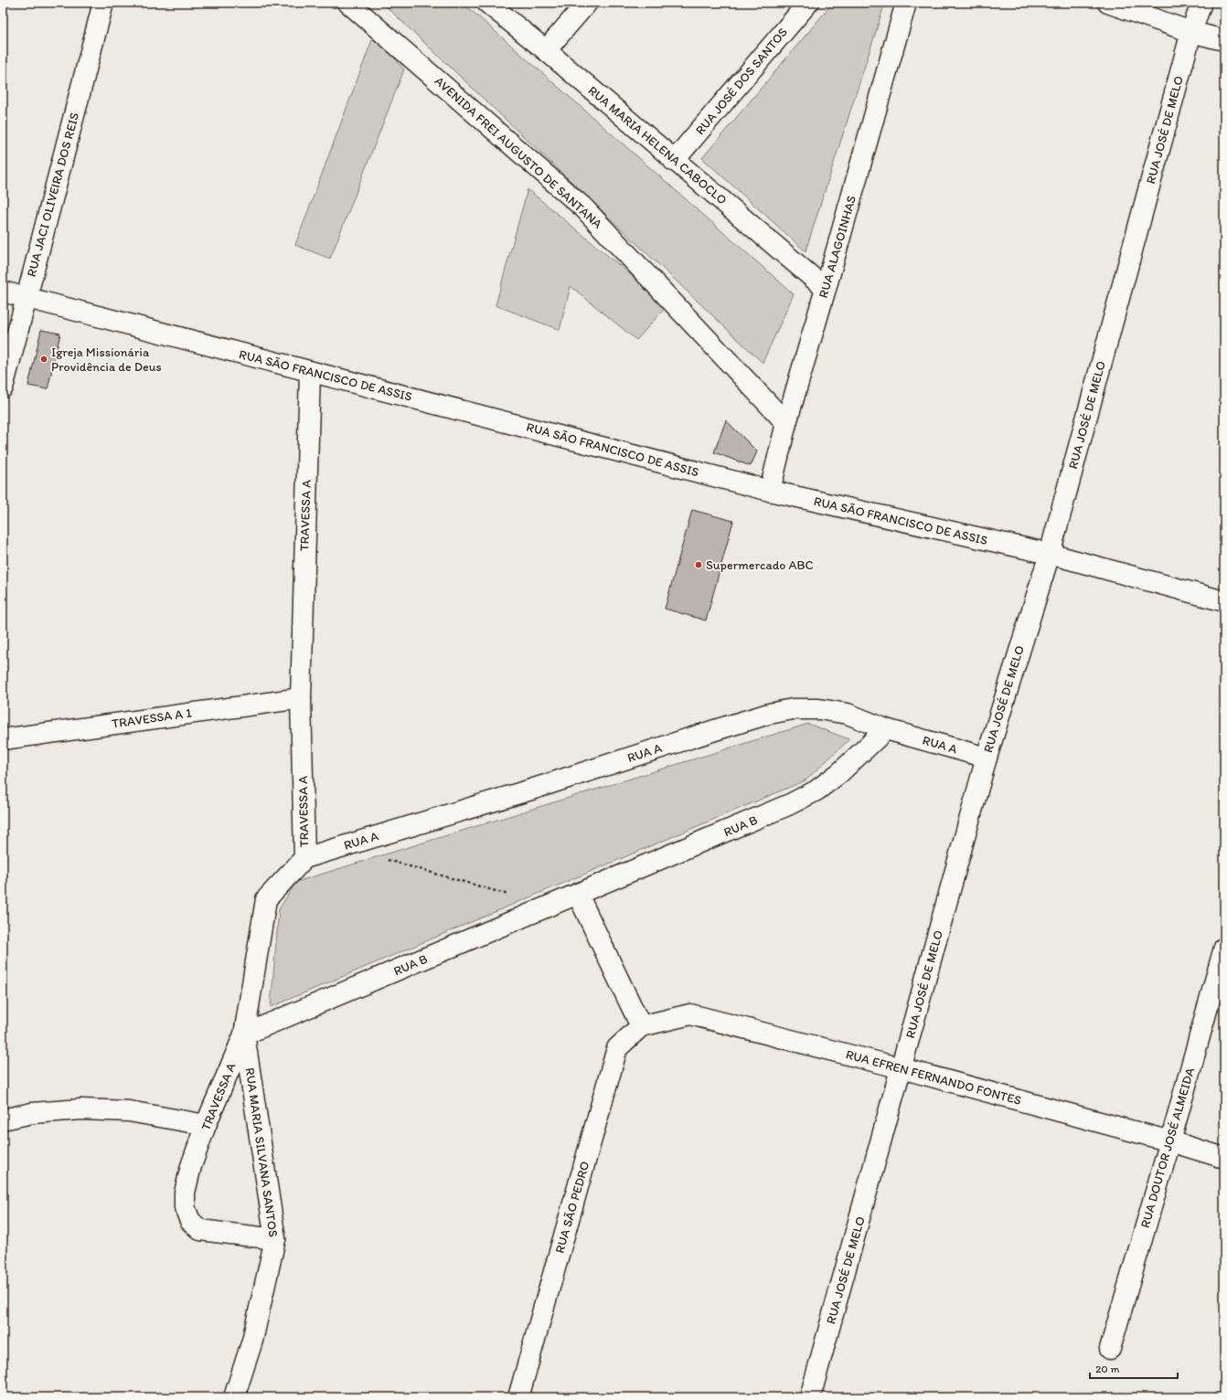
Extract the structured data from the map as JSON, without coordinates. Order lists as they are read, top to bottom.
{
  "streets": {
    "street": [
      "RUA JOSÉ DOS SANTOS",
      "RUA JOSÉ DE MELO",
      "RUA MARIA HELENA CABOCLO",
      "AVENIDA FREI AUGUSTO DE SANTANA",
      "RUA JACI OLIVEIRA DOS REIS",
      "RUA ALAGOINHAS",
      "RUA SÃO FRANCISCO DE ASSIS",
      "TRAVESSA A",
      "TRAVESSA A 1",
      "RUA A",
      "RUA B",
      "RUA EFREN FERNANDO FONTES",
      "RUA DOUTOR JOSÉ ALMEIDA",
      "RUA MARIA SILVANA SANTOS",
      "RUA SÃO PEDRO"
    ]
  },
  "crossings": [
    ["RUA JOSÉ DOS SANTOS", "RUA MARIA HELENA CABOCLO"],
    ["RUA JOSÉ DE MELO", "RUA SÃO FRANCISCO DE ASSIS"],
    ["RUA JOSÉ DE MELO", "RUA A"],
    ["RUA JOSÉ DE MELO", "RUA EFREN FERNANDO FONTES"],
    ["RUA MARIA HELENA CABOCLO", "RUA ALAGOINHAS"],
    ["AVENIDA FREI AUGUSTO DE SANTANA", "RUA ALAGOINHAS"],
    ["RUA JACI OLIVEIRA DOS REIS", "RUA SÃO FRANCISCO DE ASSIS"],
    ["RUA ALAGOINHAS", "RUA SÃO FRANCISCO DE ASSIS"],
    ["RUA SÃO FRANCISCO DE ASSIS", "TRAVESSA A"],
    ["TRAVESSA A", "TRAVESSA A 1"],
    ["TRAVESSA A", "RUA A"],
    ["TRAVESSA A", "RUA B"],
    ["TRAVESSA A", "RUA MARIA SILVANA SANTOS"],
    ["RUA A", "RUA B"],
    ["RUA B", "RUA MARIA SILVANA SANTOS"],
    ["RUA EFREN FERNANDO FONTES", "RUA DOUTOR JOSÉ ALMEIDA"],
    ["RUA EFREN FERNANDO FONTES", "RUA SÃO PEDRO"]
  ],
  "places": ["Igreja Missionária Providência de Deus", "Supermercado ABC"],
  "scale_bar": "20 m"
}
